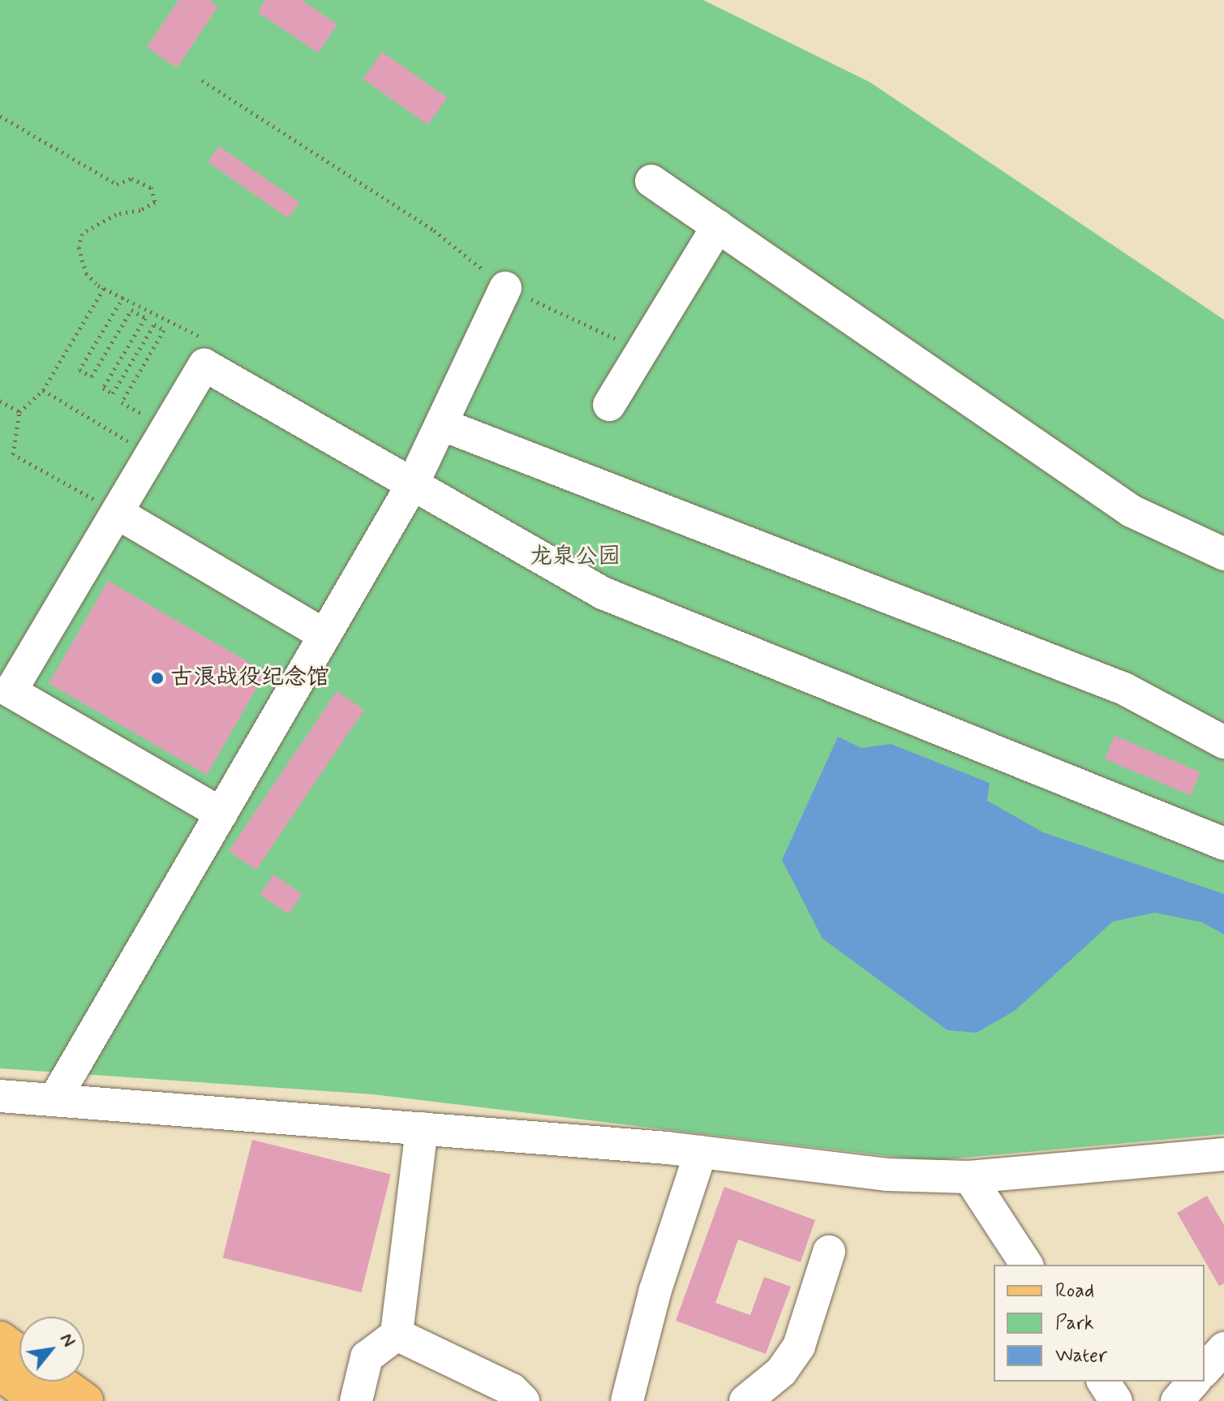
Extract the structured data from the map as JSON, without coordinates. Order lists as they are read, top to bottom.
{
  "parks": ["龙泉公园"],
  "places": ["古浪战役纪念馆"],
  "legend": ["Road", "Park", "Water"],
  "north": "top right"
}
